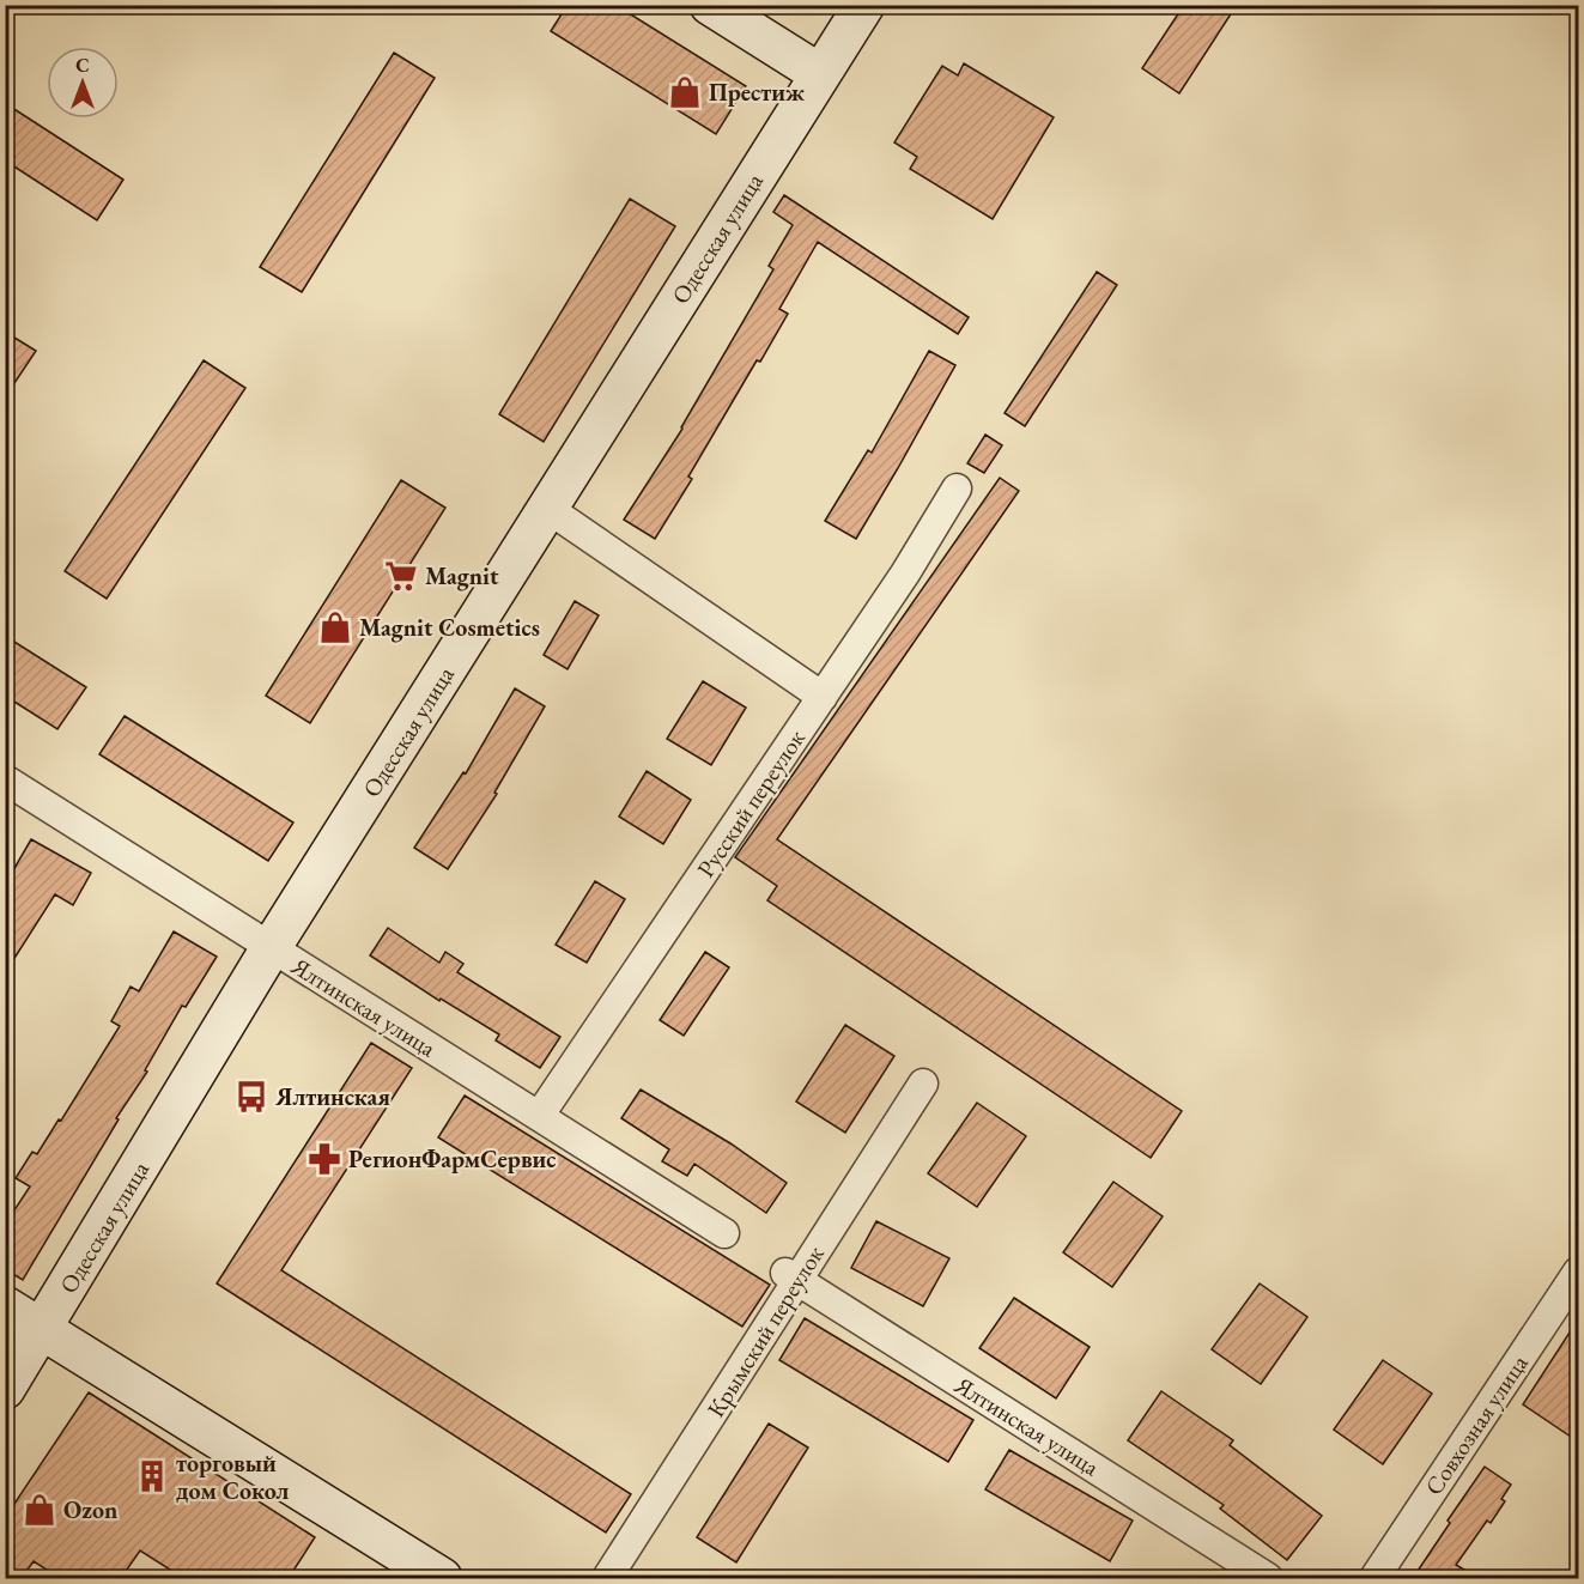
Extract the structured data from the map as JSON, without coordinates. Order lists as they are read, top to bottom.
{
  "streets": {
    "street": [
      "Одесская улица",
      "Русский переулок",
      "Ялтинская улица",
      "Крымский переулок",
      "Совхозная улица"
    ]
  },
  "crossings": [
    ["Одесская улица", "Ялтинская улица"],
    ["Русский переулок", "Ялтинская улица"],
    ["Ялтинская улица", "Крымский переулок"]
  ],
  "places": {
    "shop": ["Престиж", "Magnit Cosmetics", "Ozon"],
    "supermarket": ["Magnit"],
    "bus stop": ["Ялтинская"],
    "pharmacy": ["РегионФармСервис"],
    "building": ["торговый дом Сокол"]
  },
  "north": "top"
}
